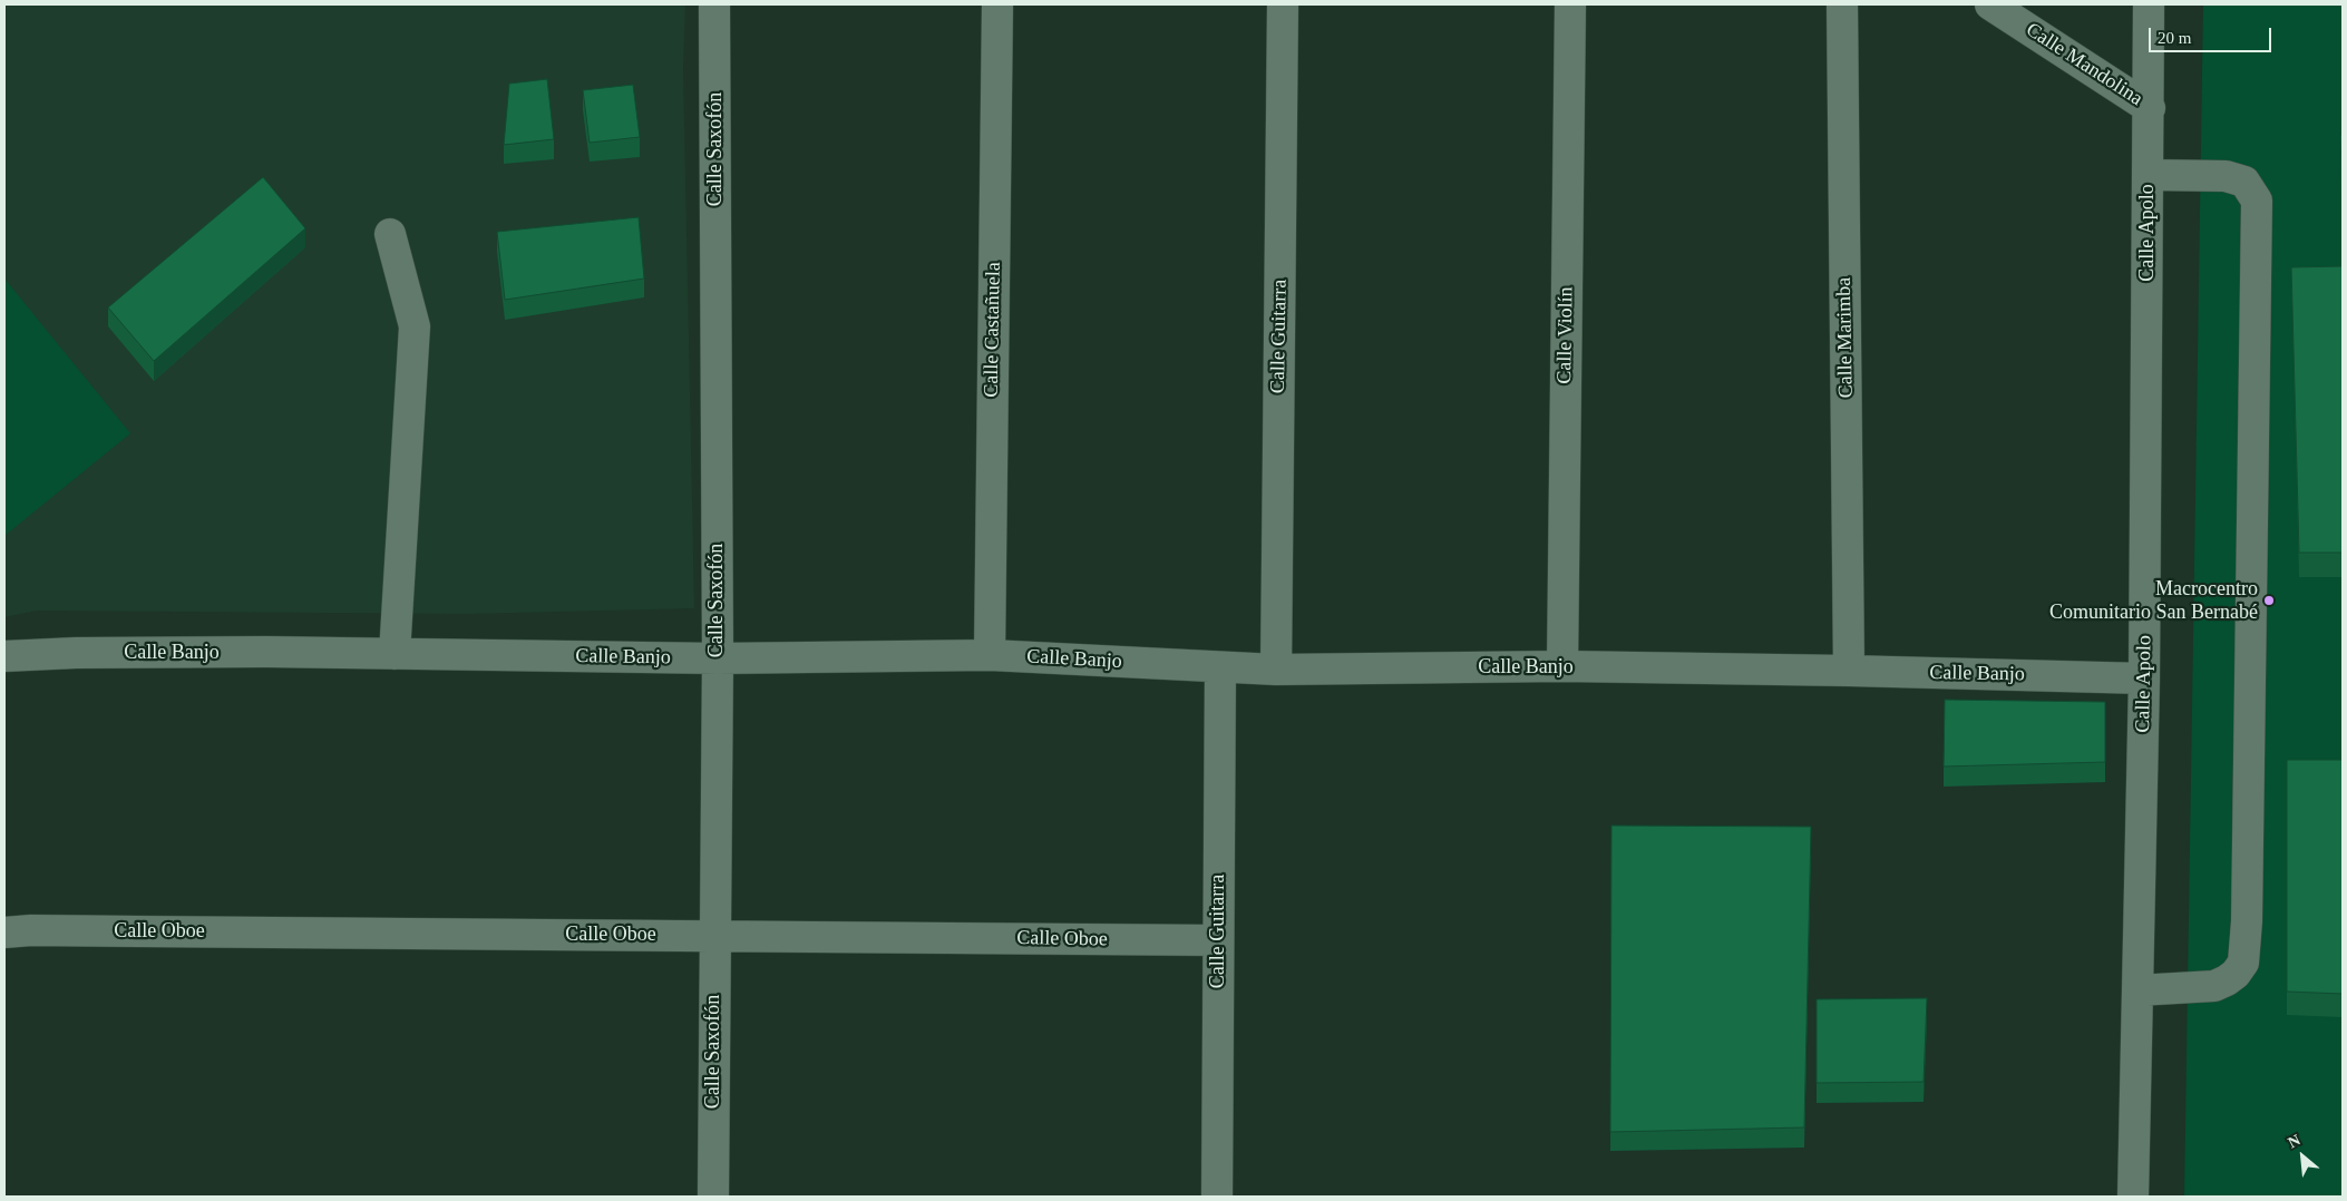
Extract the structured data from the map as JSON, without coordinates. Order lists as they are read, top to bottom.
{
  "streets": {
    "street": [
      "Calle Mandolina",
      "Calle Saxofón",
      "Calle Apolo",
      "Calle Castañuela",
      "Calle Violín",
      "Calle Guitarra",
      "Calle Marimba",
      "Calle Banjo",
      "Calle Oboe"
    ]
  },
  "crossings": [
    ["Calle Mandolina", "Calle Apolo"],
    ["Calle Saxofón", "Calle Banjo"],
    ["Calle Saxofón", "Calle Oboe"],
    ["Calle Apolo", "Calle Banjo"],
    ["Calle Castañuela", "Calle Banjo"],
    ["Calle Violín", "Calle Banjo"],
    ["Calle Guitarra", "Calle Banjo"],
    ["Calle Guitarra", "Calle Oboe"],
    ["Calle Marimba", "Calle Banjo"]
  ],
  "places": ["Macrocentro Comunitario San Bernabé"],
  "scale_bar": "20 m",
  "north": "top left"
}
